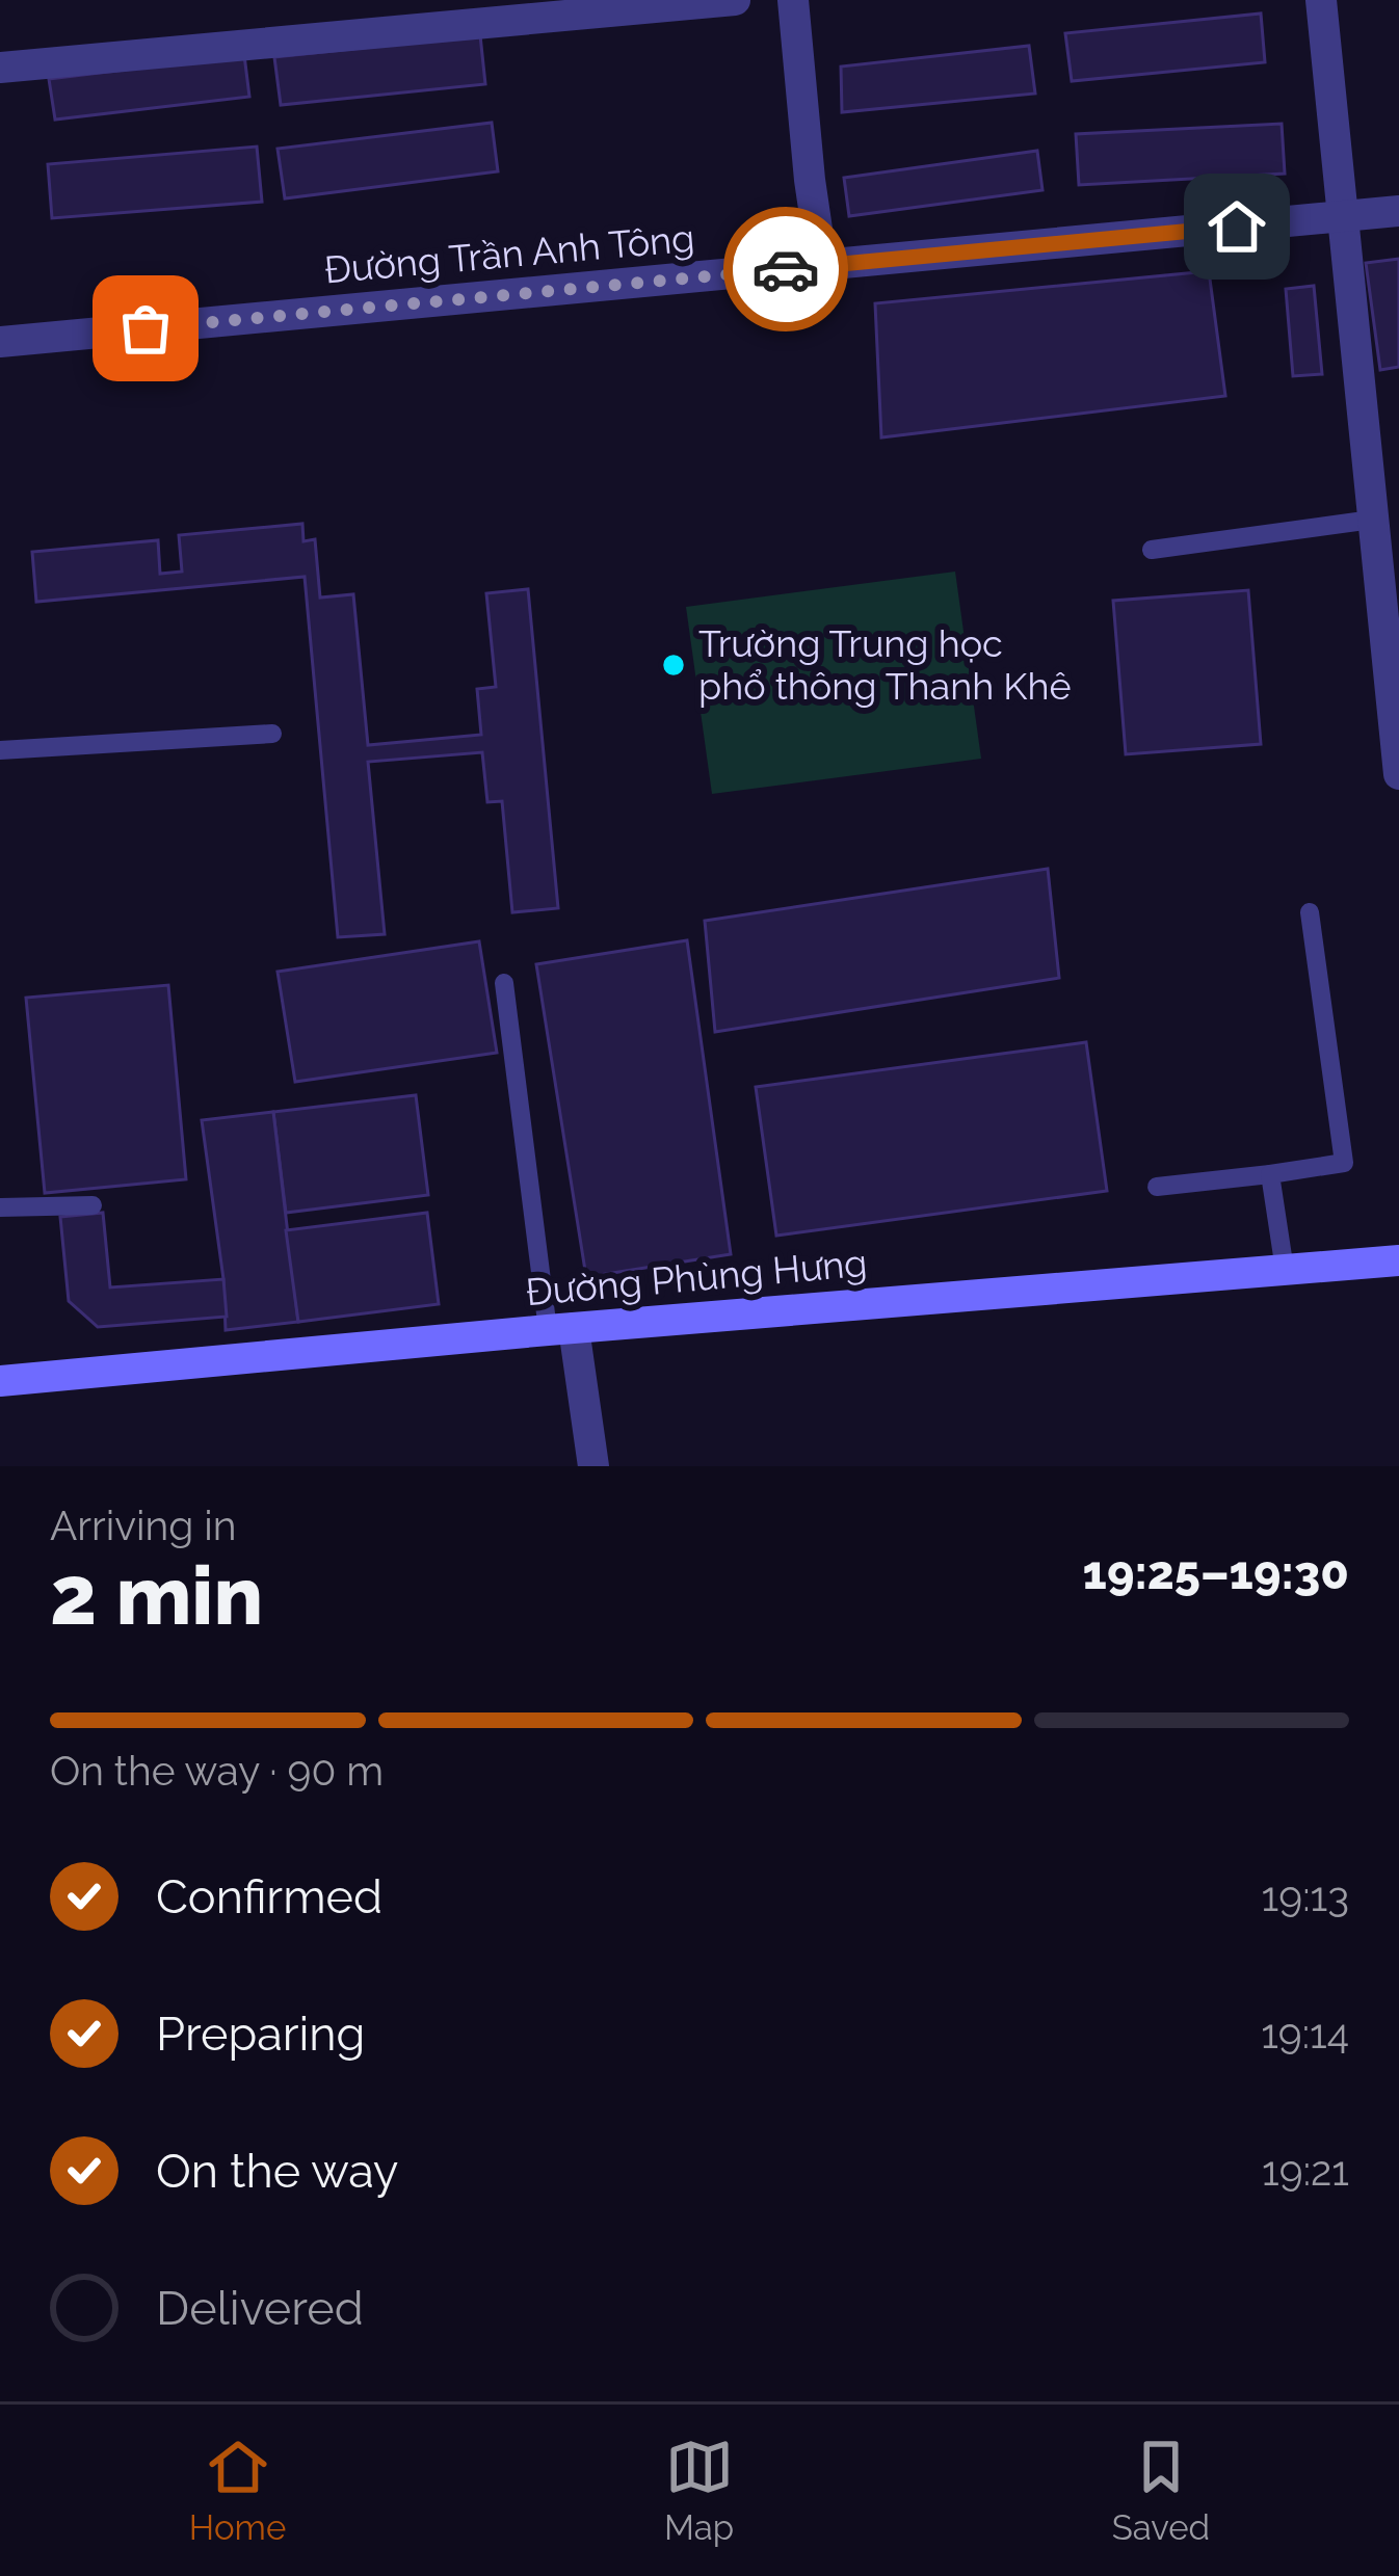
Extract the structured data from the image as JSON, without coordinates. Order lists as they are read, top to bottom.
{
  "streets": {
    "street": ["Đường Trần Anh Tông", "Đường Phùng Hưng"]
  },
  "places": ["Trường Trung học phổ thông Thanh Khê"],
  "page": {
    "heading": ["2 min", "Arriving in", "19:25–19:30"],
    "bar": "On the way · 90 m",
    "list": [
      ["Confirmed", "19:13"],
      ["Preparing", "19:14"],
      ["On the way", "19:21"],
      "Delivered"
    ],
    "tabs": ["Home", "Map", "Saved"]
  }
}
